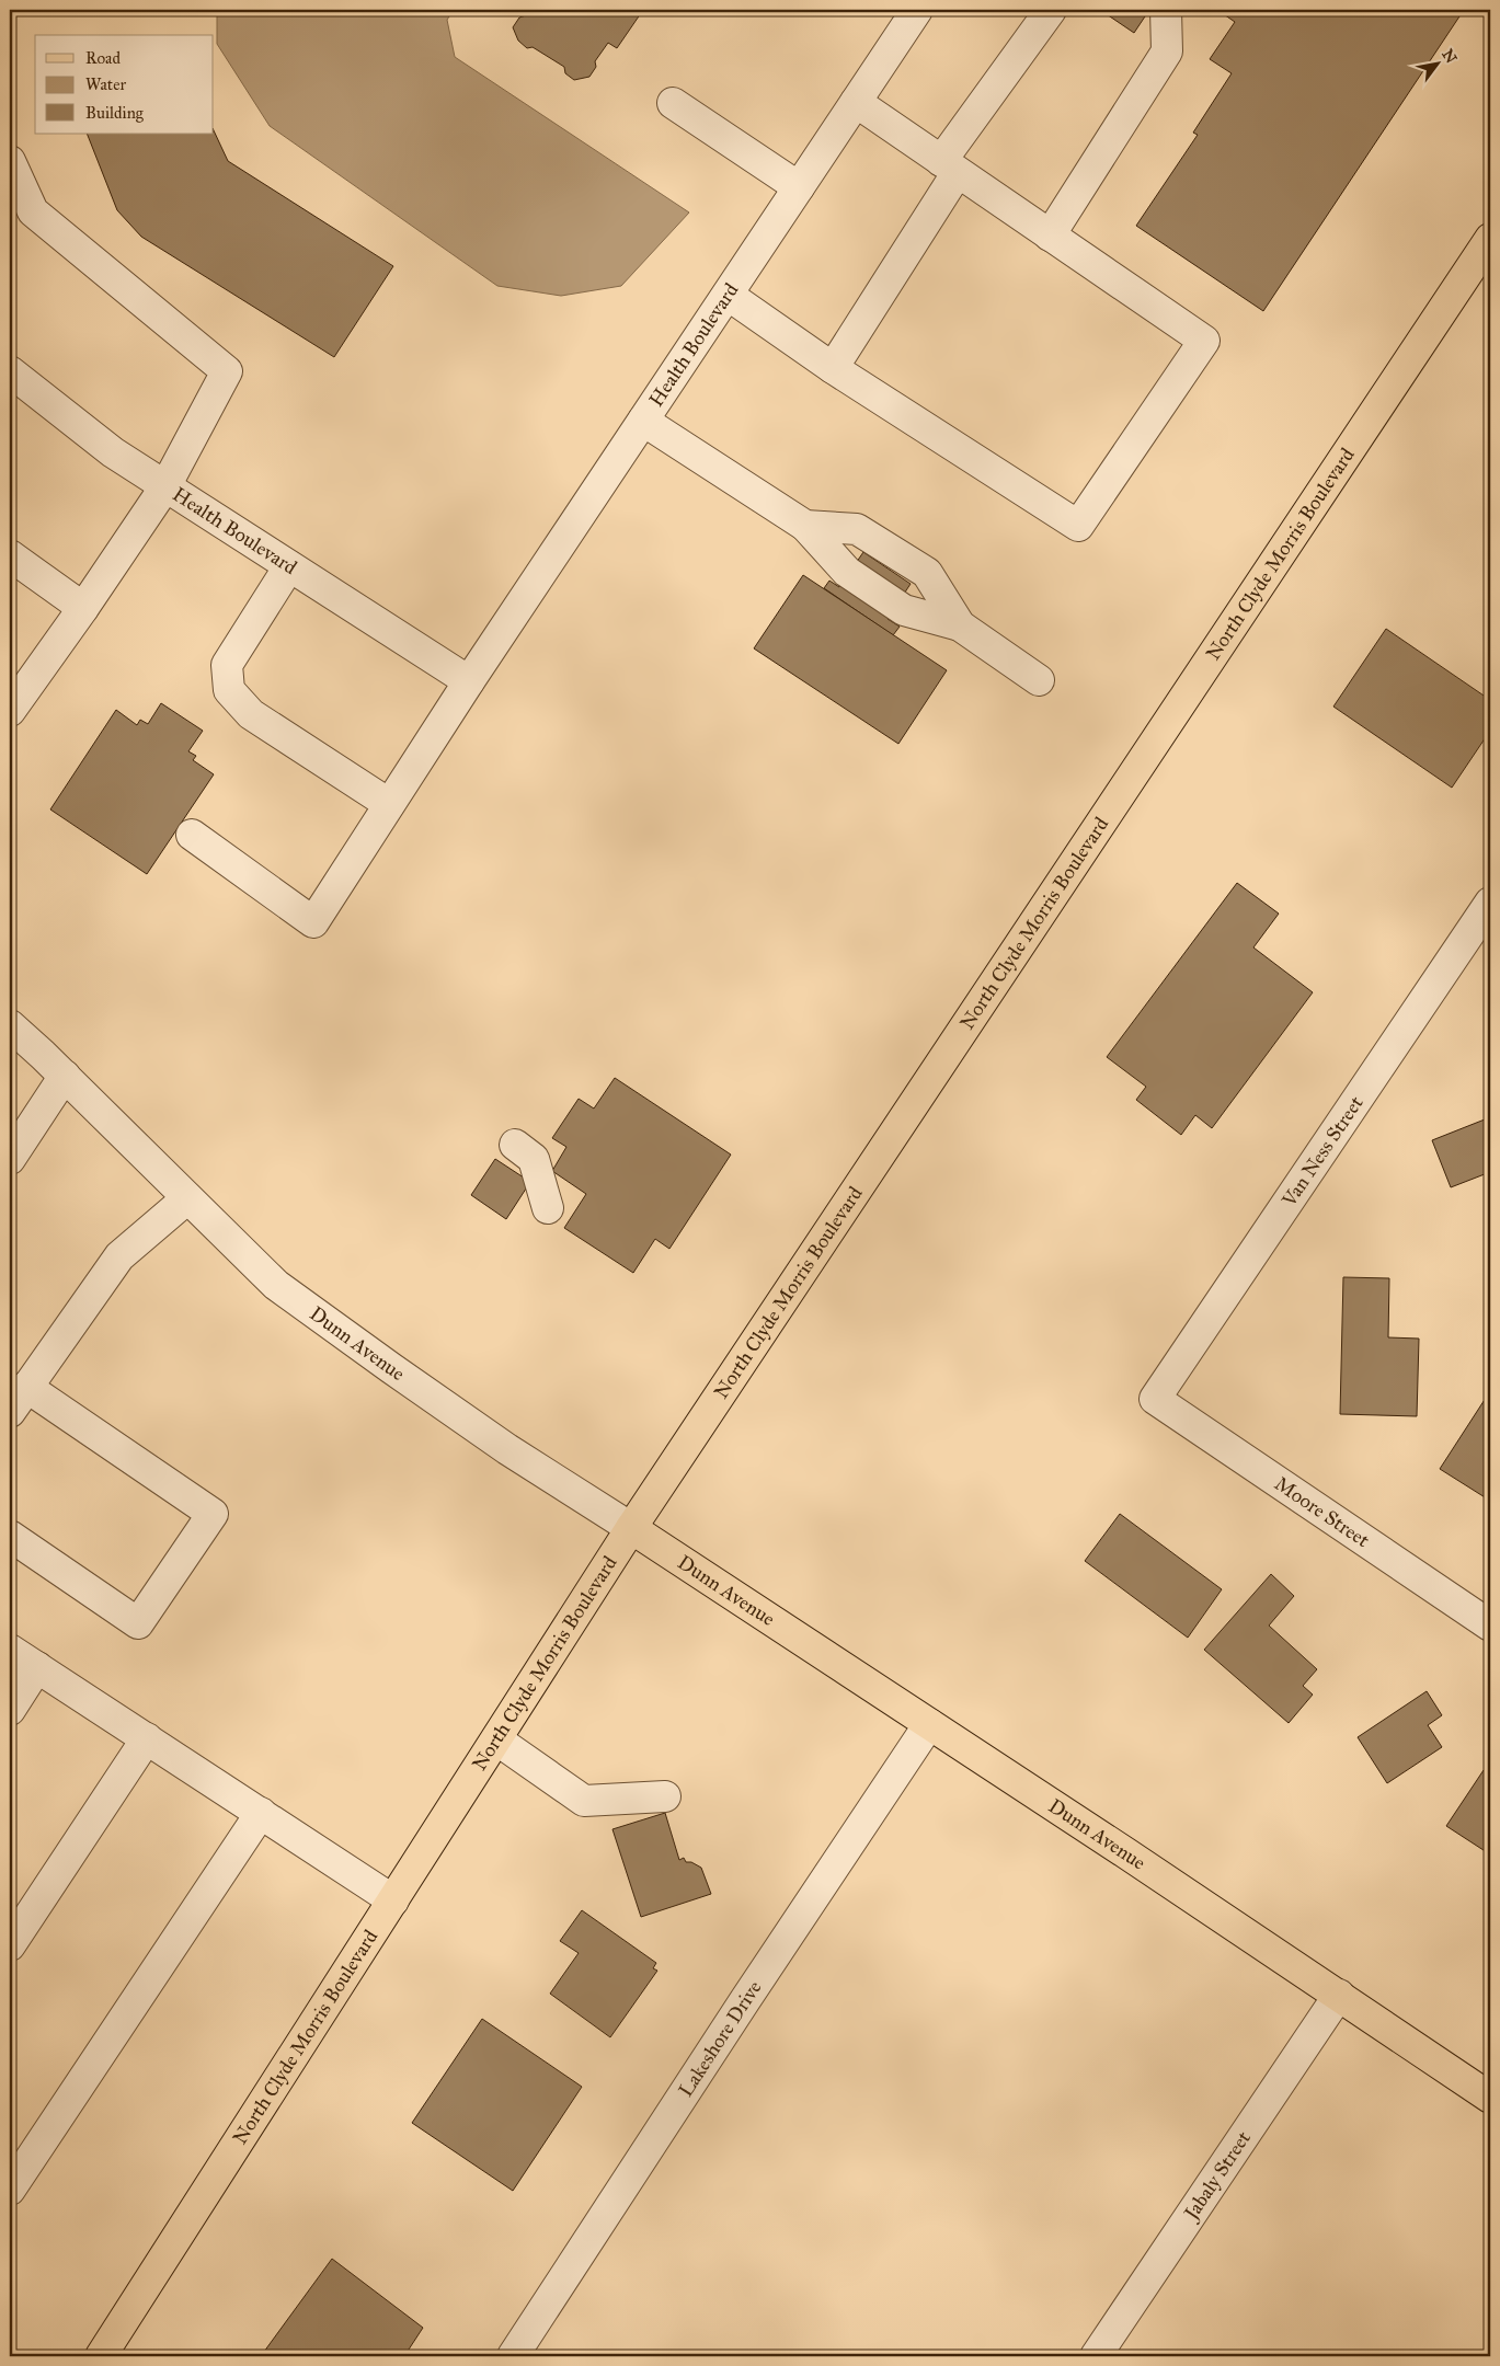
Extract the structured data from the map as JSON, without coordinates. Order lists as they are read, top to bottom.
{
  "streets": {
    "main road": ["North Clyde Morris Boulevard", "Dunn Avenue"],
    "street": [
      "Health Boulevard",
      "Van Ness Street",
      "Moore Street",
      "Lakeshore Drive",
      "Jabaly Street"
    ]
  },
  "crossings": [
    ["North Clyde Morris Boulevard", "Dunn Avenue"],
    ["Van Ness Street", "Moore Street"],
    ["Dunn Avenue", "Lakeshore Drive"],
    ["Dunn Avenue", "Jabaly Street"]
  ],
  "legend": ["Road", "Water", "Building"],
  "north": "top right"
}
